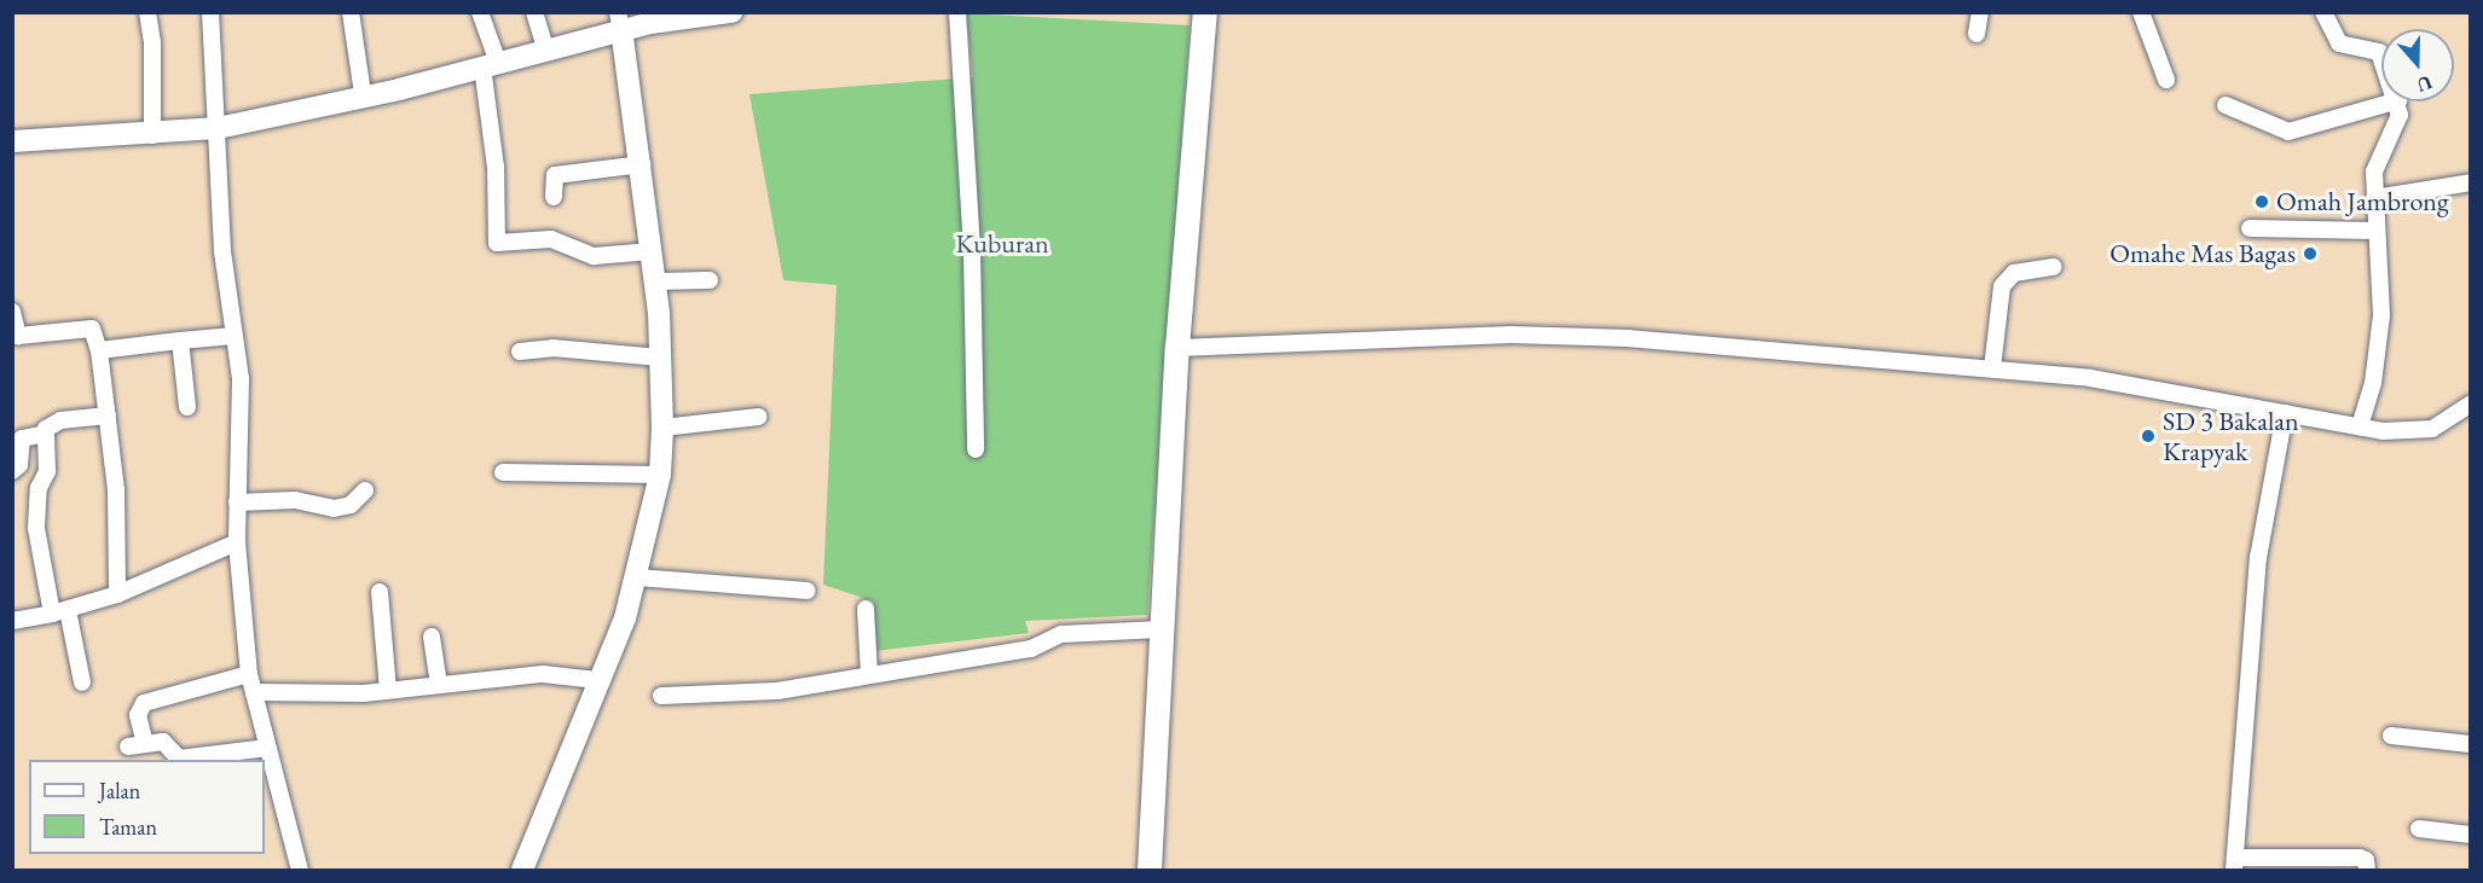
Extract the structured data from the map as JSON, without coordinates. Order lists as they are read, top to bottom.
{
  "parks": ["Kuburan"],
  "places": ["Omah Jambrong", "Omahe Mas Bagas", "SD 3 Bakalan Krapyak"],
  "legend": ["Jalan", "Taman"],
  "north": "bottom"
}
